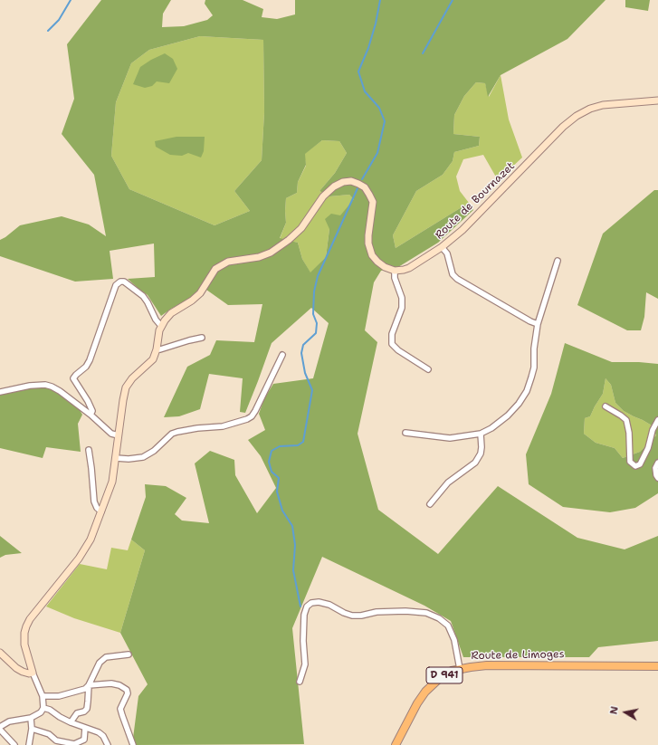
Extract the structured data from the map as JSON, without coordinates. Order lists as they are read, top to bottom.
{
  "streets": {
    "main road": ["Route de Limoges", "D 941"],
    "street": ["Route de Bournazet"]
  },
  "north": "left"
}
